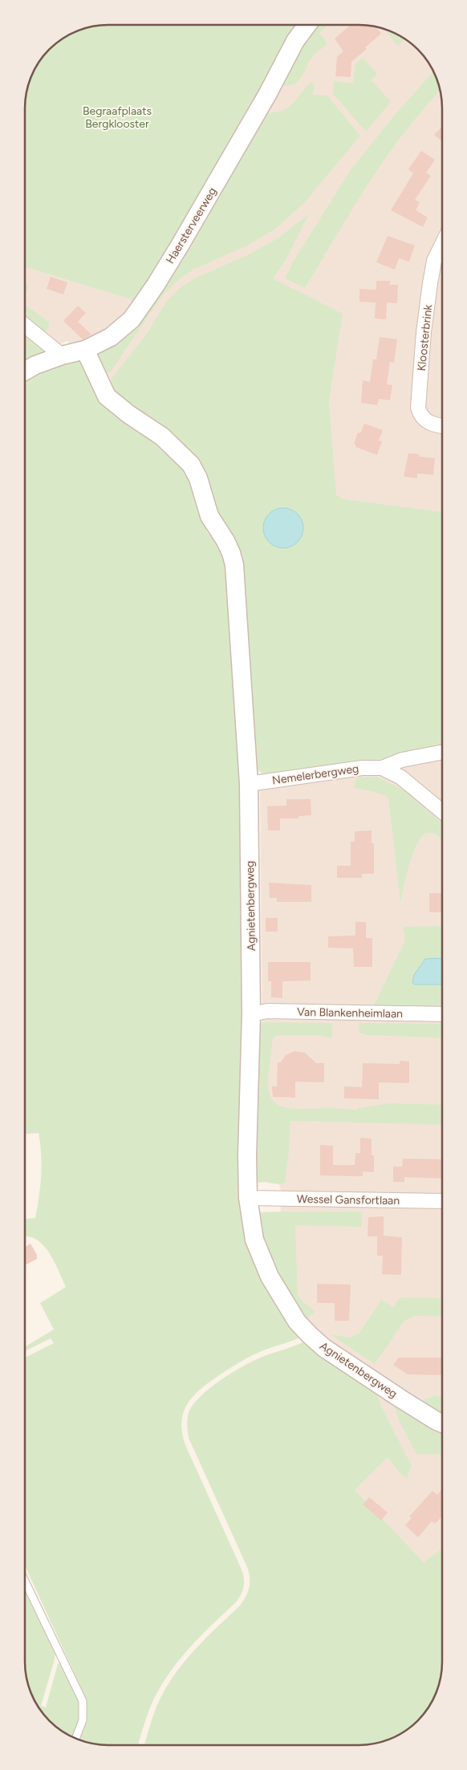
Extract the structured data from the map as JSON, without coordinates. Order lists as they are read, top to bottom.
{
  "streets": {
    "street": [
      "Haersterveerweg",
      "Kloosterbrink",
      "Nemelerbergweg",
      "Agnietenbergweg",
      "Van Blankenheimlaan",
      "Wessel Gansfortlaan"
    ]
  },
  "crossings": [
    ["Haersterveerweg", "Agnietenbergweg"],
    ["Nemelerbergweg", "Agnietenbergweg"],
    ["Agnietenbergweg", "Van Blankenheimlaan"],
    ["Agnietenbergweg", "Wessel Gansfortlaan"]
  ],
  "parks": ["Begraafplaats Bergklooster"]
}
